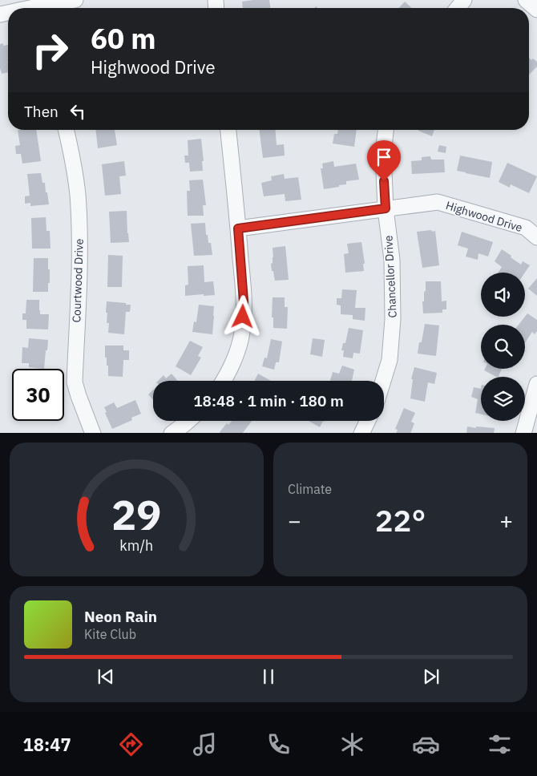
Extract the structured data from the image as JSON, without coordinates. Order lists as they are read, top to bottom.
{
  "streets": {
    "street": ["Highwood Drive", "Chancellor Drive", "Courtwood Drive"]
  },
  "crossings": [
    ["Highwood Drive", "Chancellor Drive"]
  ],
  "page": {
    "turn": ["60 m", "Highwood Drive"],
    "then": "Then",
    "limit": "30",
    "trip": "18:48 · 1 min · 180 m",
    "tile": "Climate",
    "heat": ["−", "22°", "+"],
    "song": ["Neon Rain", "Kite Club"],
    "tabs": "18:47",
    "gauge": ["29", "km/h"]
  }
}
